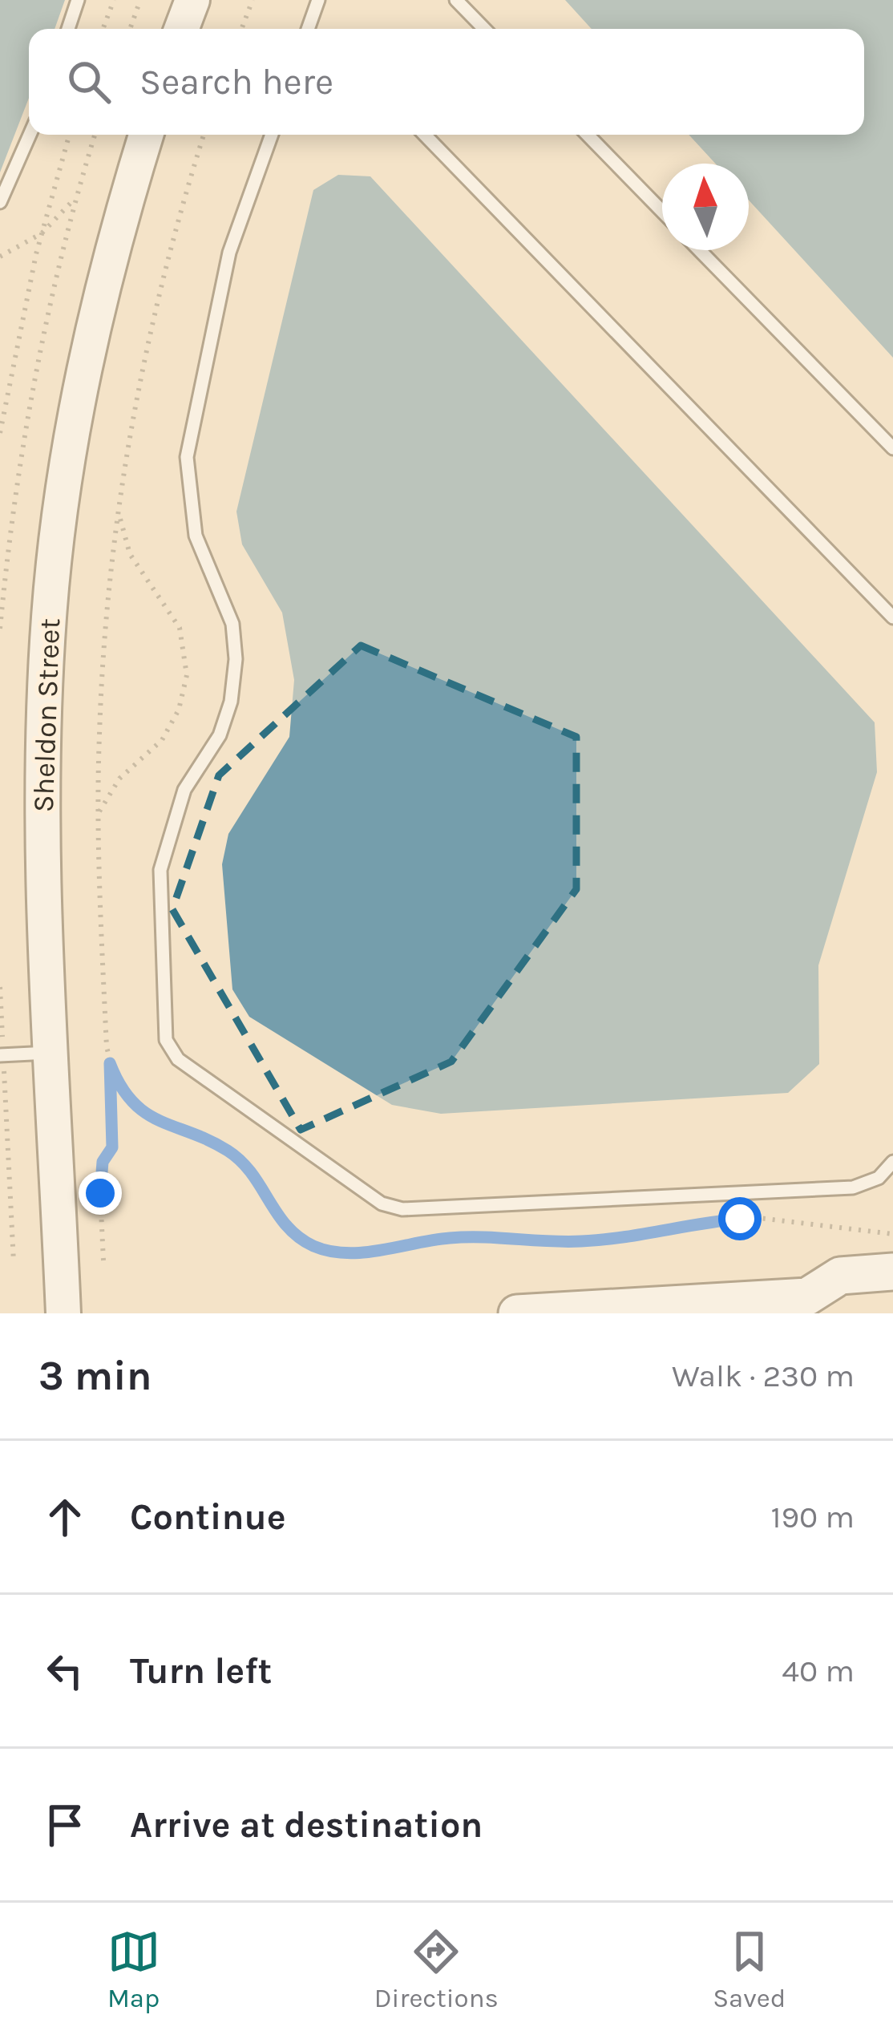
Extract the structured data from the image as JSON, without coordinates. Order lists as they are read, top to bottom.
{
  "streets": {
    "main road": ["Sheldon Street"]
  },
  "north": "top",
  "page": {
    "search": "Search here",
    "heading": ["3 min", "Walk · 230 m"],
    "list": [
      ["Continue", "190 m"],
      ["Turn left", "40 m"],
      "Arrive at destination"
    ],
    "nav": ["Map", "Directions", "Saved"]
  }
}
